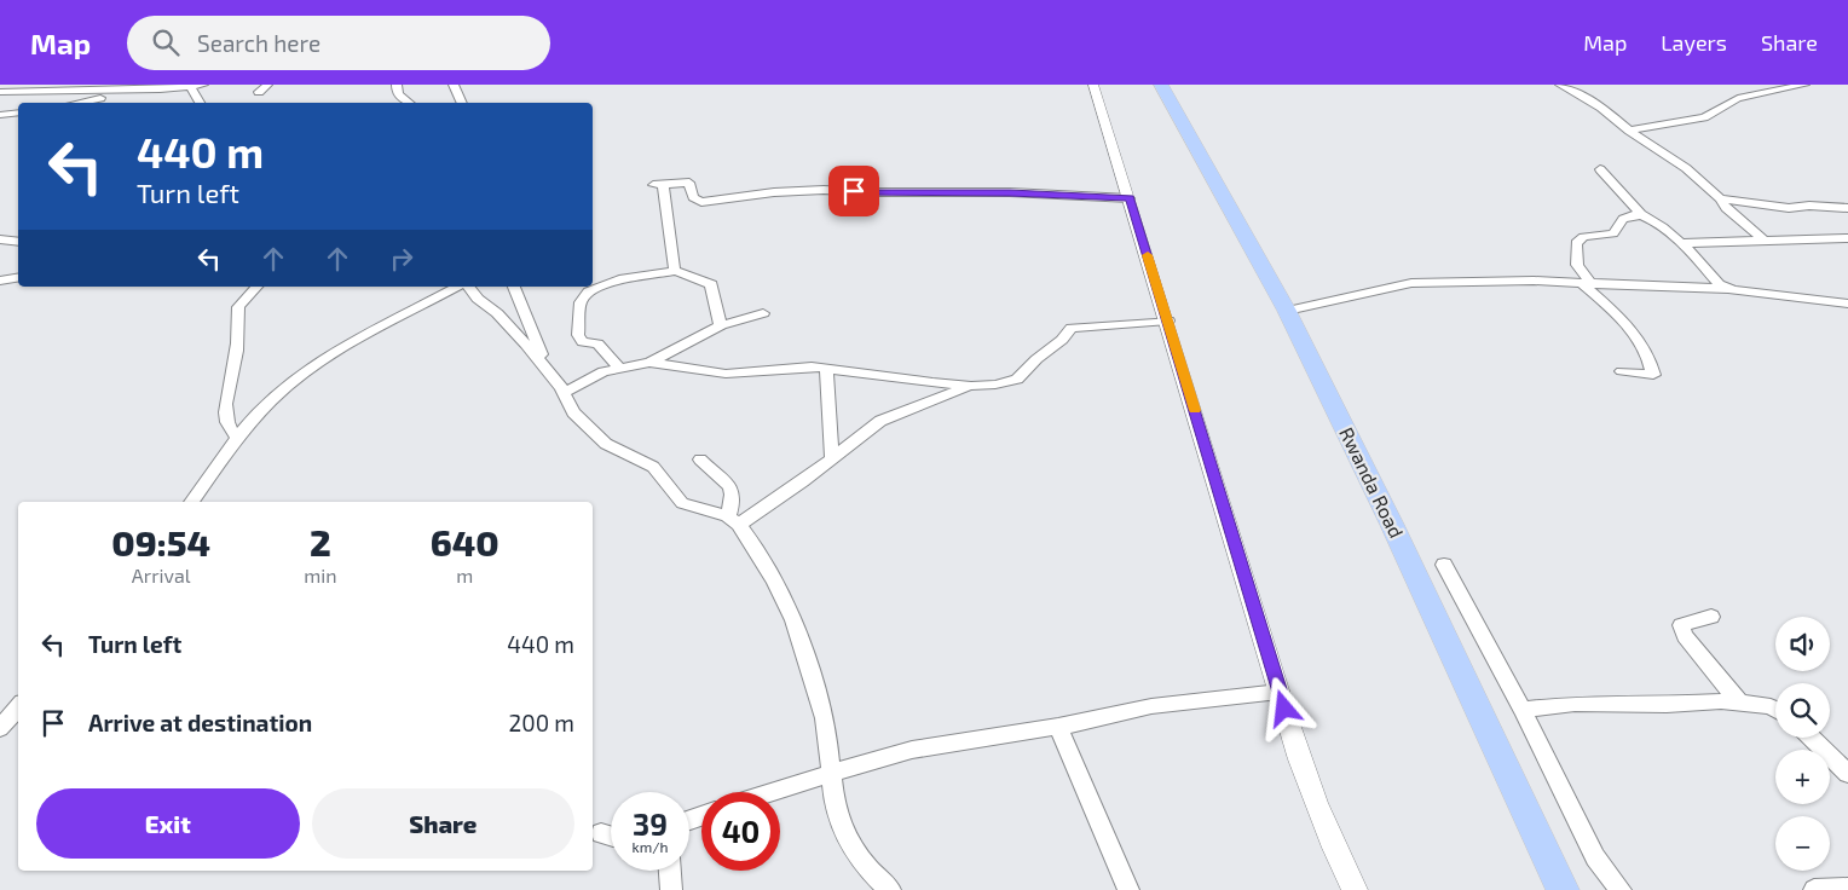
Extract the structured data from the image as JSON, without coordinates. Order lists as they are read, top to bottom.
{
  "streets": {
    "highway": ["Rwanda Road"]
  },
  "page": {
    "header": "Map",
    "search": "Search here",
    "nav": ["Map", "Layers", "Share"],
    "turn": ["440 m", "Turn left"],
    "eta": [
      "09:54",
      "Arrival",
      "2",
      "min",
      "640",
      "m"
    ],
    "list": [
      {
        "name": "Turn left",
        "value": "440 m"
      },
      {
        "name": "Arrive at destination",
        "value": "200 m"
      }
    ],
    "map_buttons": ["+", "−"],
    "buttons": ["Exit", "Share"],
    "speed": "39 km/h",
    "limit": "40"
  }
}
